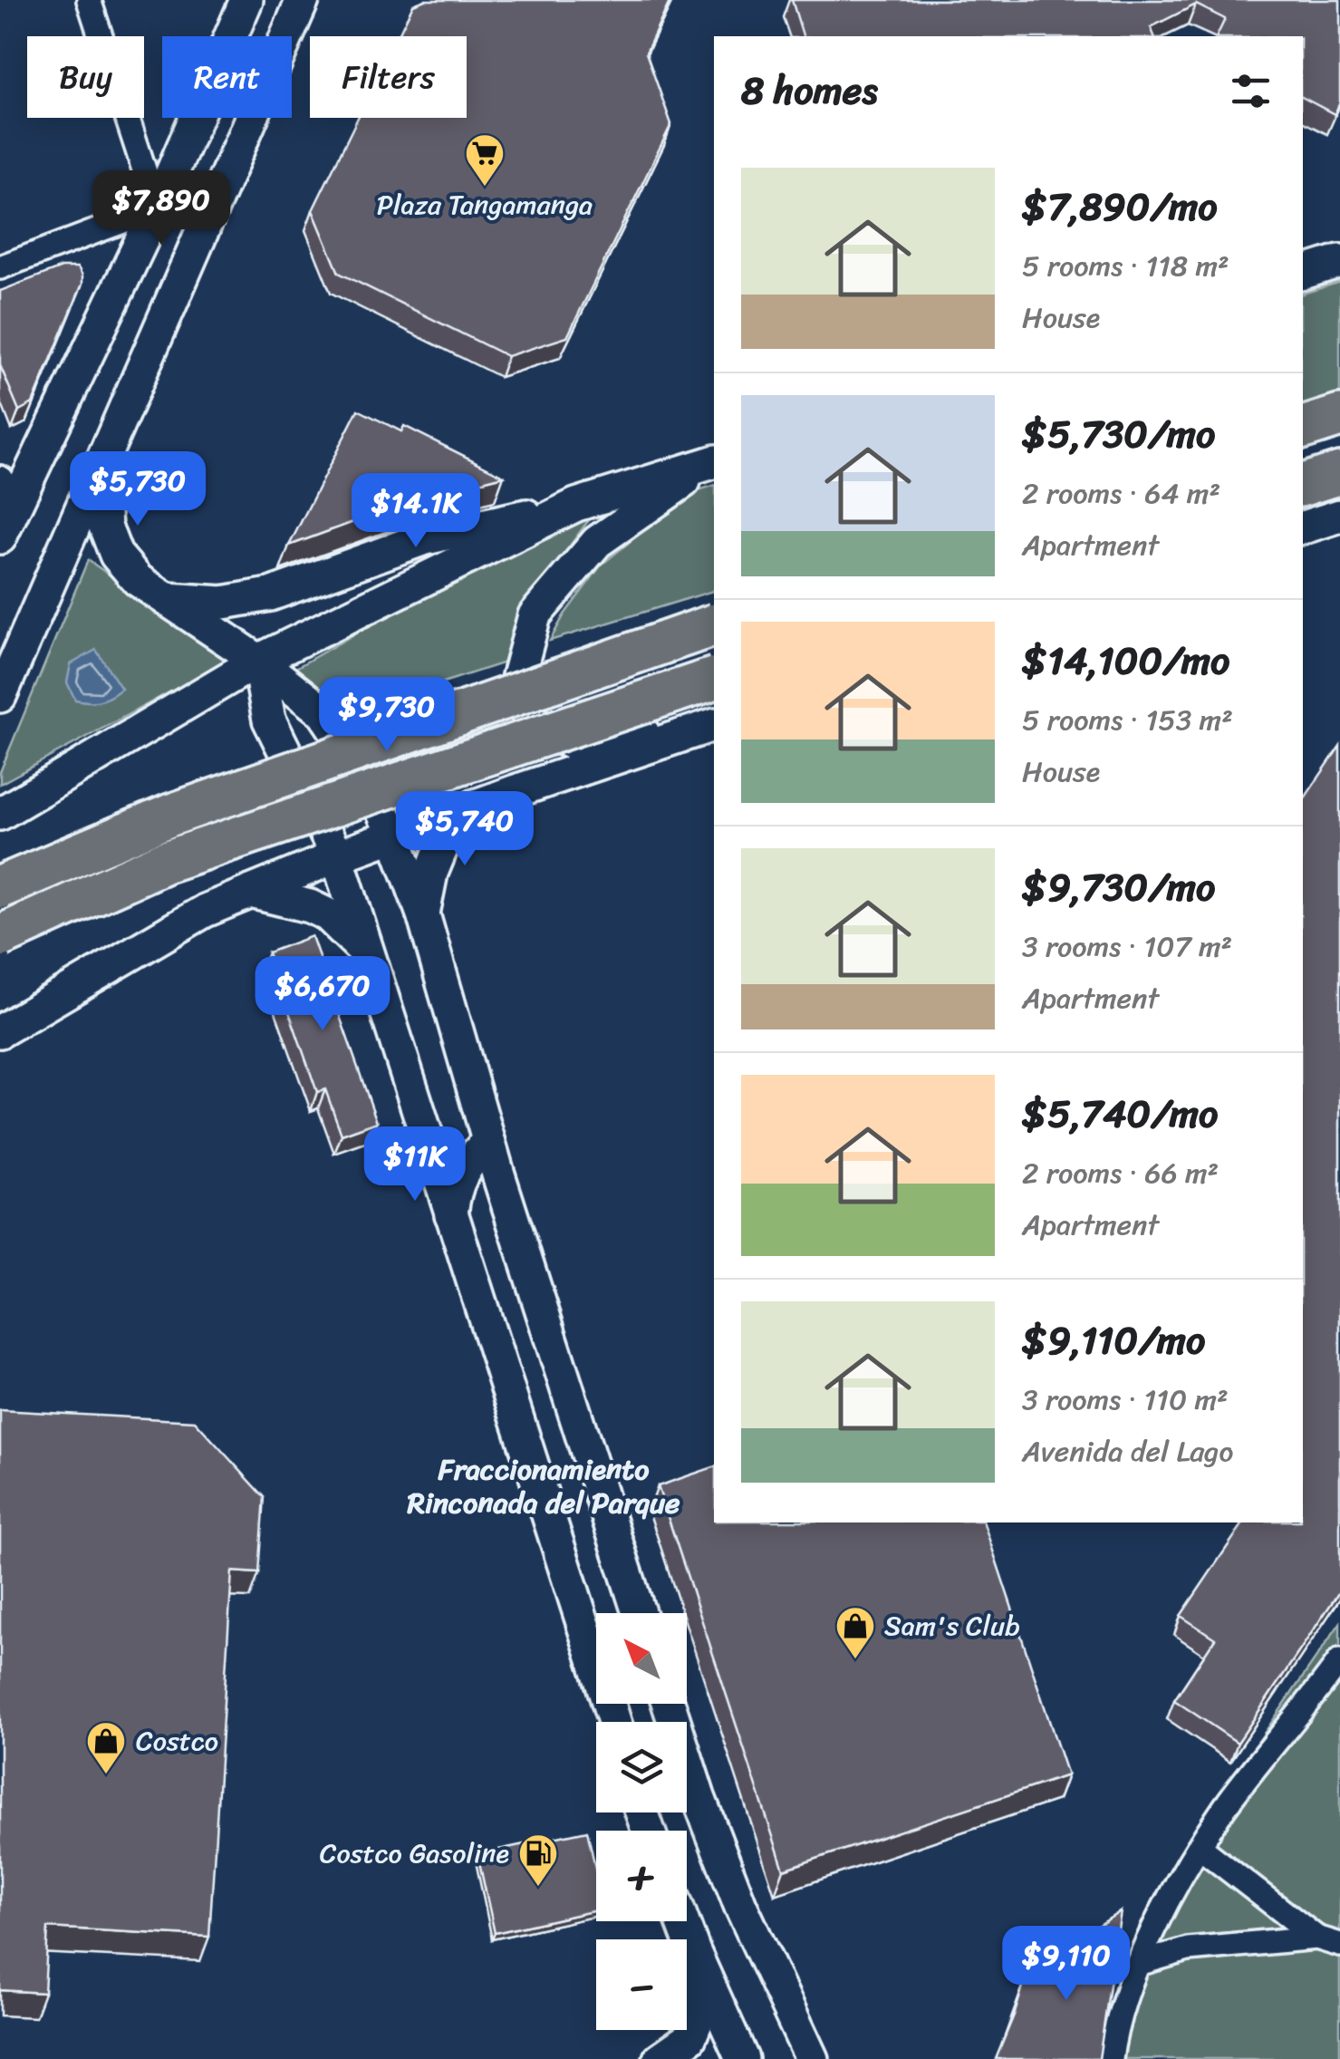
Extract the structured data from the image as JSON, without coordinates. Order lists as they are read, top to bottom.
{
  "districts": ["Fraccionamiento Rinconada del Parque"],
  "places": {
    "supermarket": ["Plaza Tangamanga"],
    "shop": ["Sam's Club", "Costco"],
    "fuel station": ["Costco Gasoline"]
  },
  "north": "top left",
  "page": {
    "chip": ["Buy", "Rent", "Filters"],
    "heading": "8 homes",
    "list": [
      {
        "name": "$7,890/mo",
        "note": "5 rooms · 118 m² · House"
      },
      {
        "name": "$5,730/mo",
        "note": "2 rooms · 64 m² · Apartment"
      },
      {
        "name": "$14,100/mo",
        "note": "5 rooms · 153 m² · House"
      },
      {
        "name": "$9,730/mo",
        "note": "3 rooms · 107 m² · Apartment"
      },
      {
        "name": "$5,740/mo",
        "note": "2 rooms · 66 m² · Apartment"
      },
      {
        "name": "$9,110/mo",
        "note": "3 rooms · 110 m² · Avenida del Lago"
      }
    ],
    "price": [
      "$7,890",
      "$5,730",
      "$14.1K",
      "$9,730",
      "$5,740",
      "$6,670",
      "$11K",
      "$9,110"
    ],
    "map_buttons": ["+", "−"]
  }
}
